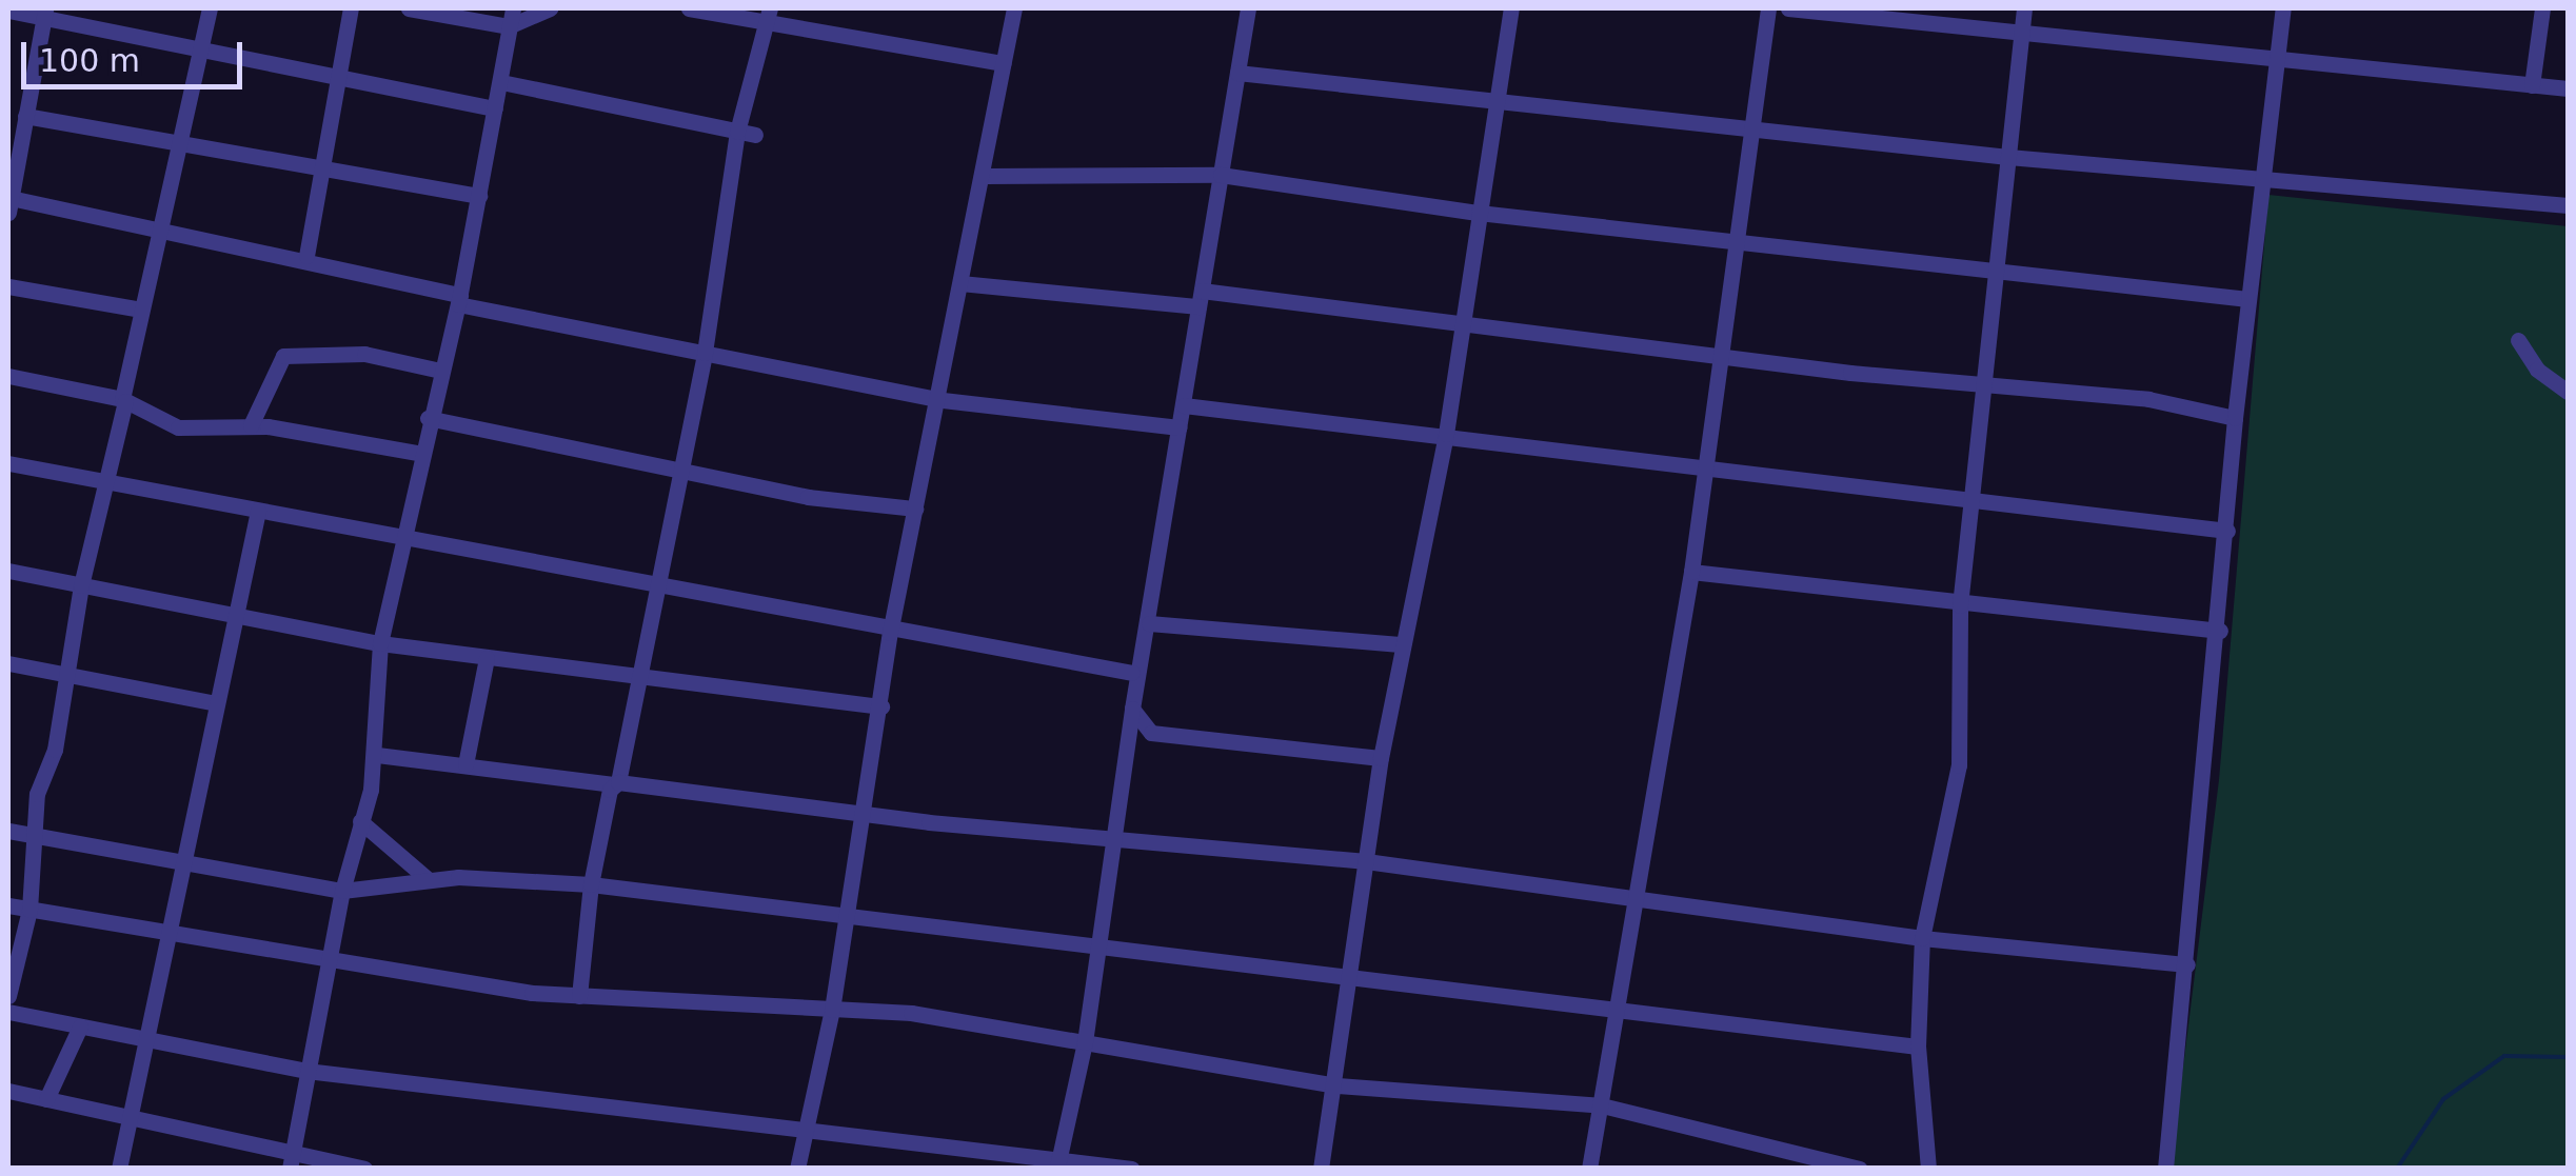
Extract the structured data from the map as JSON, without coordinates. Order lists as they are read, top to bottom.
{
  "scale_bar": "100 m"
}
